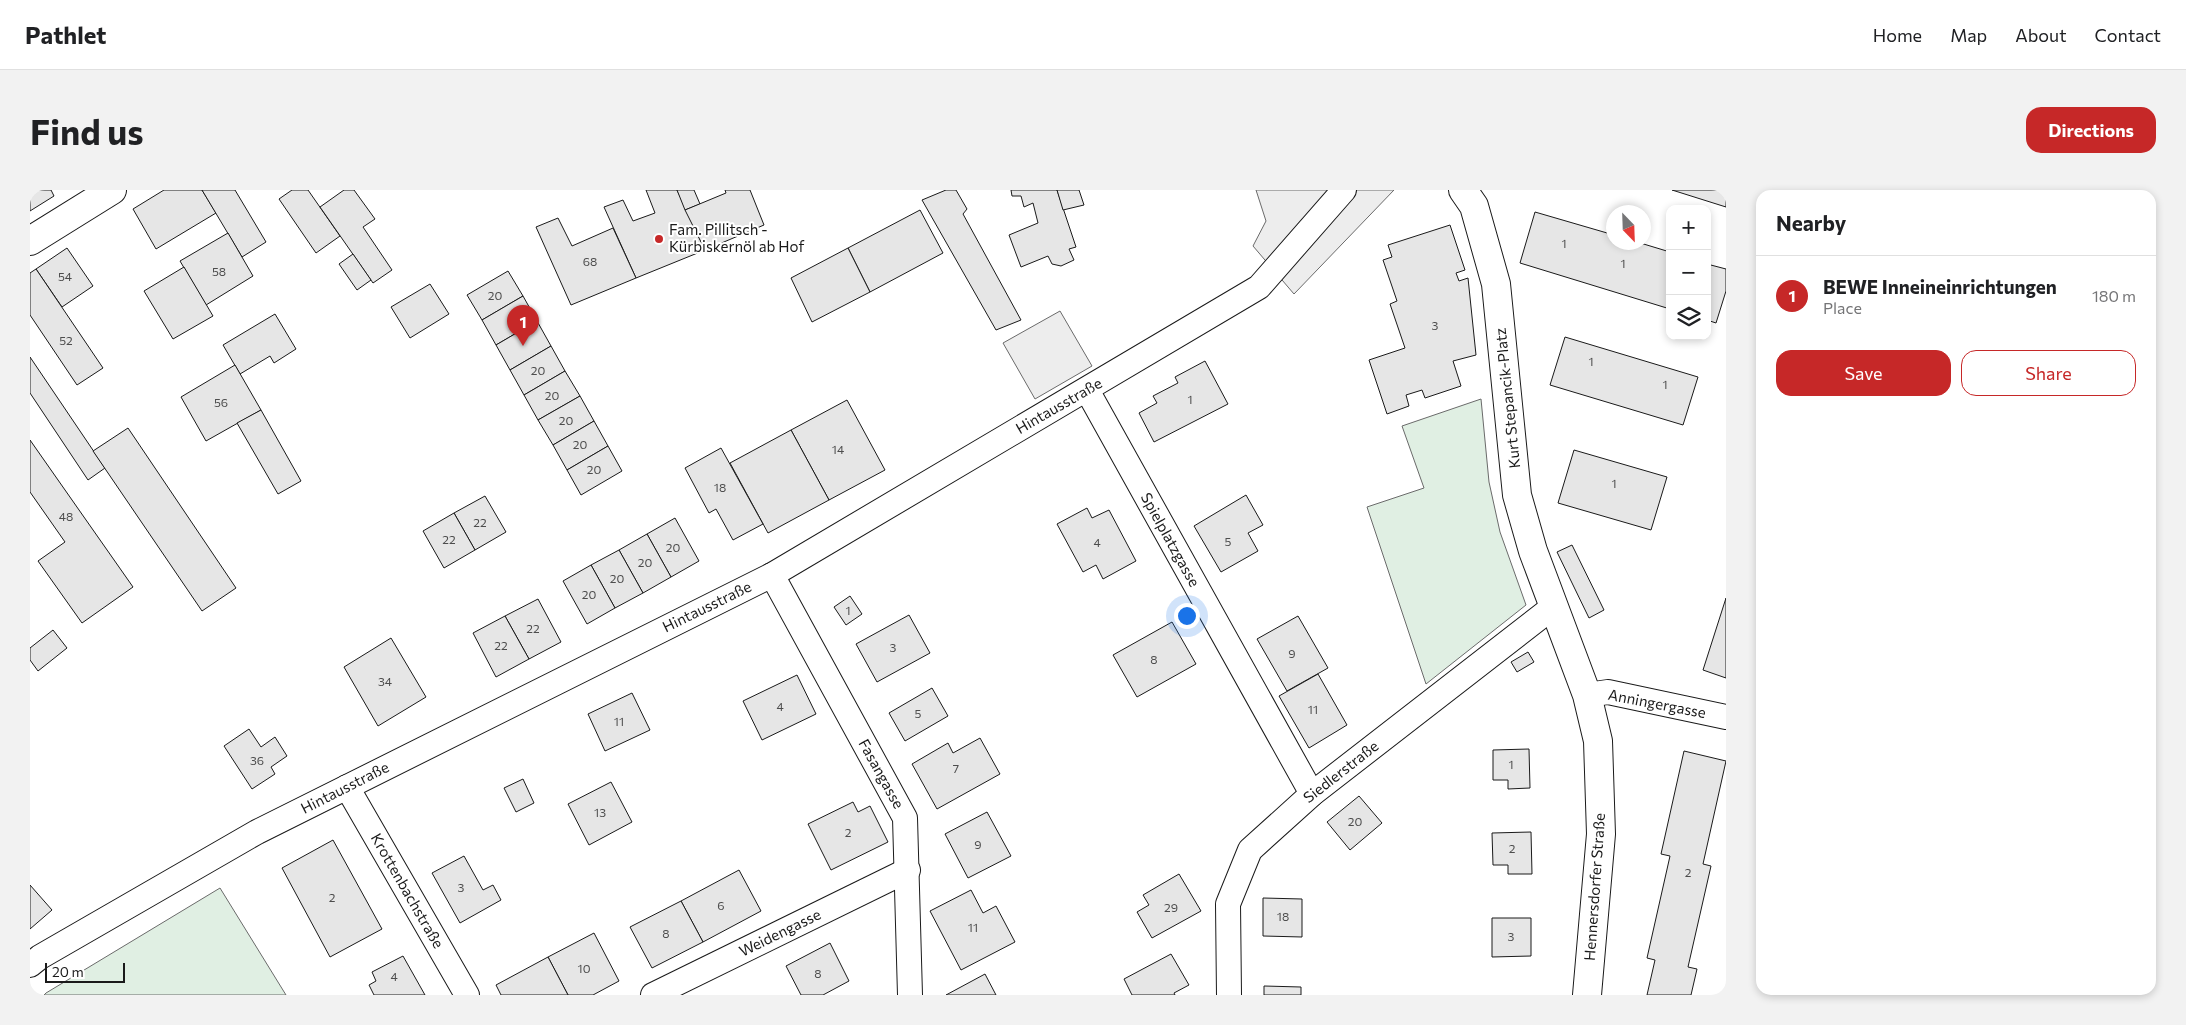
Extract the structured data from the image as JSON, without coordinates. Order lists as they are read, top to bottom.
{
  "streets": {
    "street": [
      "Kurt Stepancik-Platz",
      "Hintausstraße",
      "Spielplatzgasse",
      "Anningergasse",
      "Siedlerstraße",
      "Fasangasse",
      "Hennersdorfer Straße",
      "Krottenbachstraße",
      "Weidengasse"
    ]
  },
  "crossings": [
    ["Kurt Stepancik-Platz", "Siedlerstraße"],
    ["Kurt Stepancik-Platz", "Hennersdorfer Straße"],
    ["Hintausstraße", "Spielplatzgasse"],
    ["Hintausstraße", "Fasangasse"],
    ["Hintausstraße", "Krottenbachstraße"],
    ["Spielplatzgasse", "Siedlerstraße"],
    ["Anningergasse", "Hennersdorfer Straße"],
    ["Siedlerstraße", "Hennersdorfer Straße"],
    ["Fasangasse", "Weidengasse"]
  ],
  "places": ["Fam. Pillitsch - Kürbiskernöl ab Hof"],
  "house_numbers": [
    "1",
    "68",
    "1",
    "58",
    "54",
    "20",
    "3",
    "52",
    "1",
    "20",
    "1",
    "20",
    "1",
    "56",
    "20",
    "20",
    "14",
    "20",
    "1",
    "18",
    "48",
    "22",
    "22",
    "5",
    "4",
    "20",
    "20",
    "20",
    "20",
    "1",
    "22",
    "22",
    "3",
    "9",
    "8",
    "34",
    "4",
    "11",
    "5",
    "11",
    "36",
    "1",
    "7",
    "13",
    "20",
    "2",
    "9",
    "2",
    "2",
    "3",
    "2",
    "6",
    "29",
    "18",
    "11",
    "8",
    "3",
    "10",
    "8",
    "4"
  ],
  "scale_bar": "20 m",
  "north": "bottom right",
  "page": {
    "header": "Pathlet",
    "nav": [
      "Home",
      "Map",
      "About",
      "Contact"
    ],
    "buttons": [
      "Directions",
      ["Save", "Share"]
    ],
    "title": "Find us",
    "heading": "Nearby",
    "map_buttons": ["+", "−"],
    "list": [
      {
        "mark": "1",
        "name": "BEWE Inneineinrichtungen",
        "note": "Place",
        "value": "180 m"
      }
    ],
    "pins": "1",
    "scale": "20 m"
  }
}
